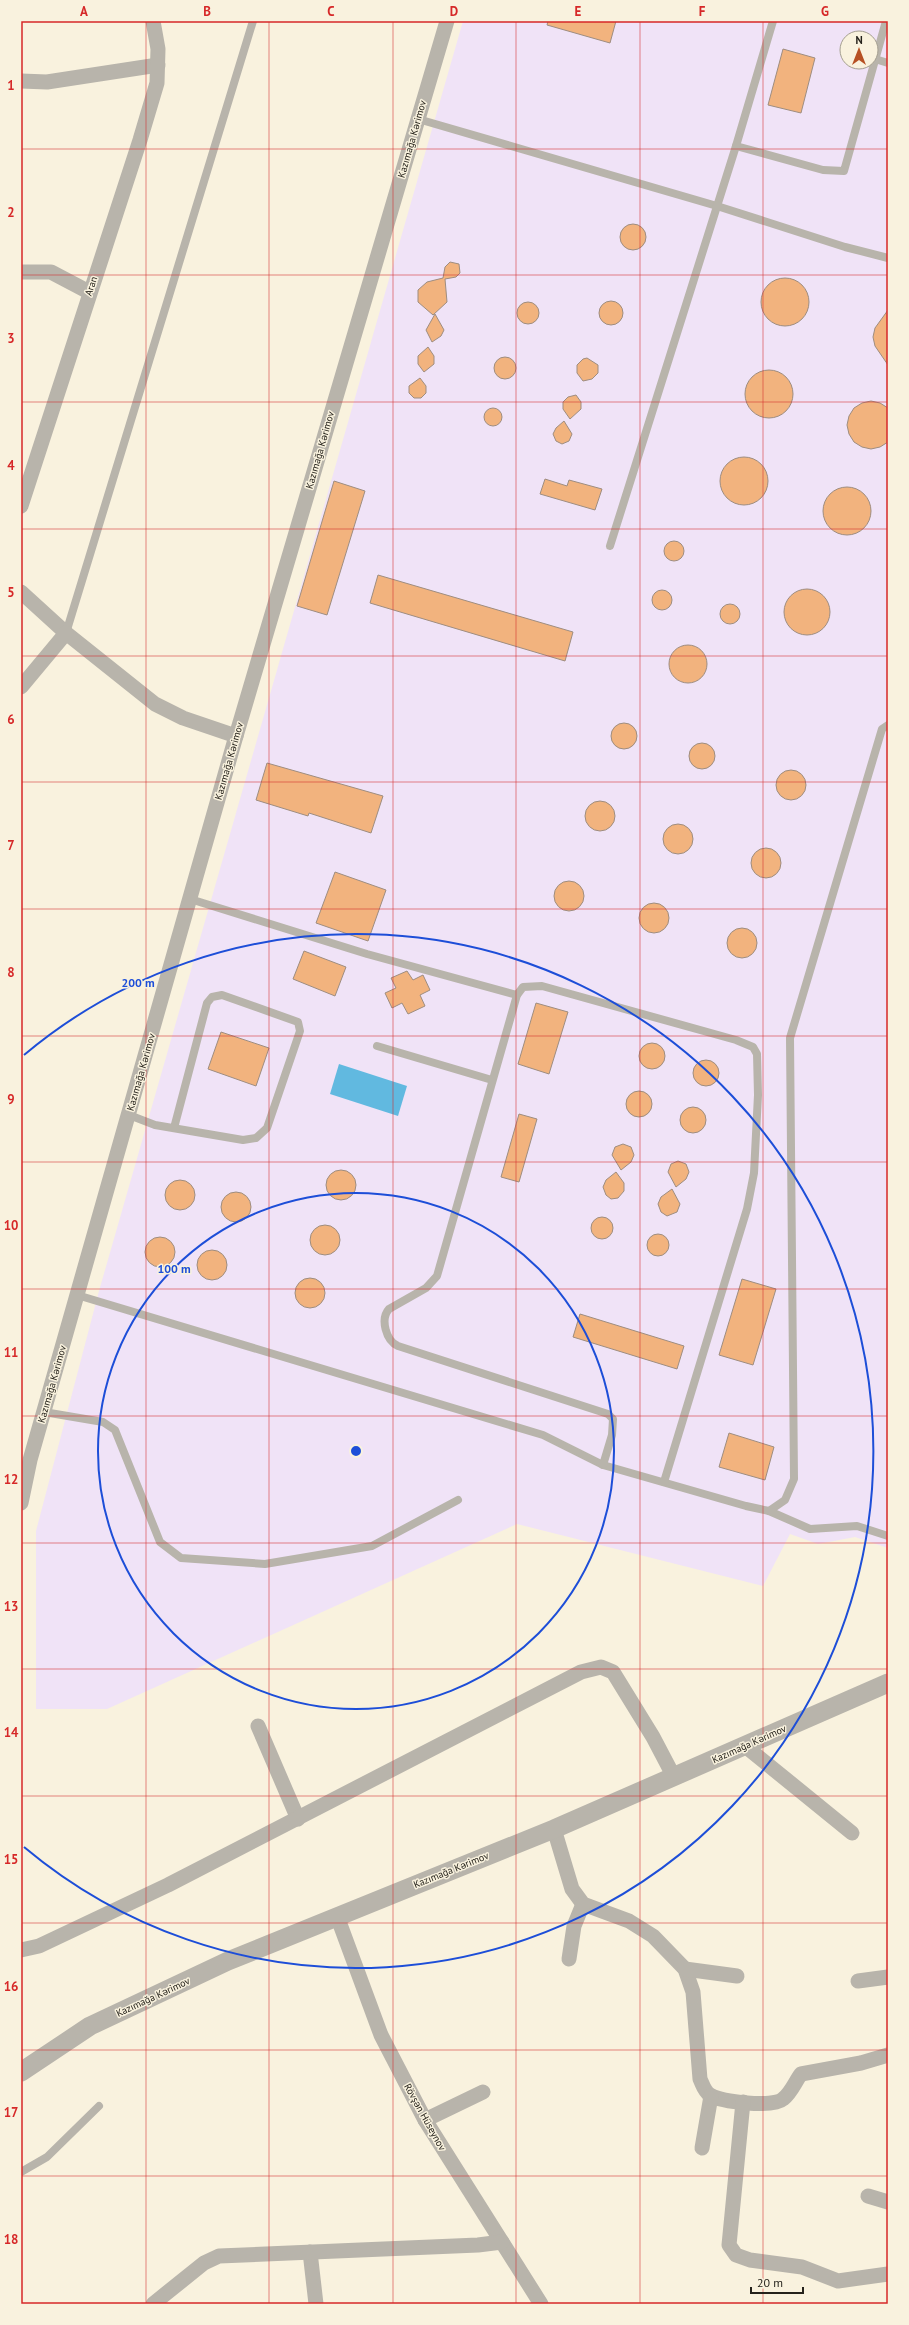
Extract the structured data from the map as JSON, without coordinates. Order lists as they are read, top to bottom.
{
  "streets": {
    "street": ["Kazımağa Kərimov", "Aran", "Rövşən Hüseynov"]
  },
  "crossings": [
    ["Kazımağa Kərimov", "Rövşən Hüseynov"]
  ],
  "scale_bar": "20 m",
  "north": "top",
  "grid": {
    "columns": [
      "A",
      "B",
      "C",
      "D",
      "E",
      "F",
      "G"
    ],
    "rows": [
      "1",
      "2",
      "3",
      "4",
      "5",
      "6",
      "7",
      "8",
      "9",
      "10",
      "11",
      "12",
      "13",
      "14",
      "15",
      "16",
      "17",
      "18"
    ]
  },
  "rings": ["200 m", "100 m"]
}
